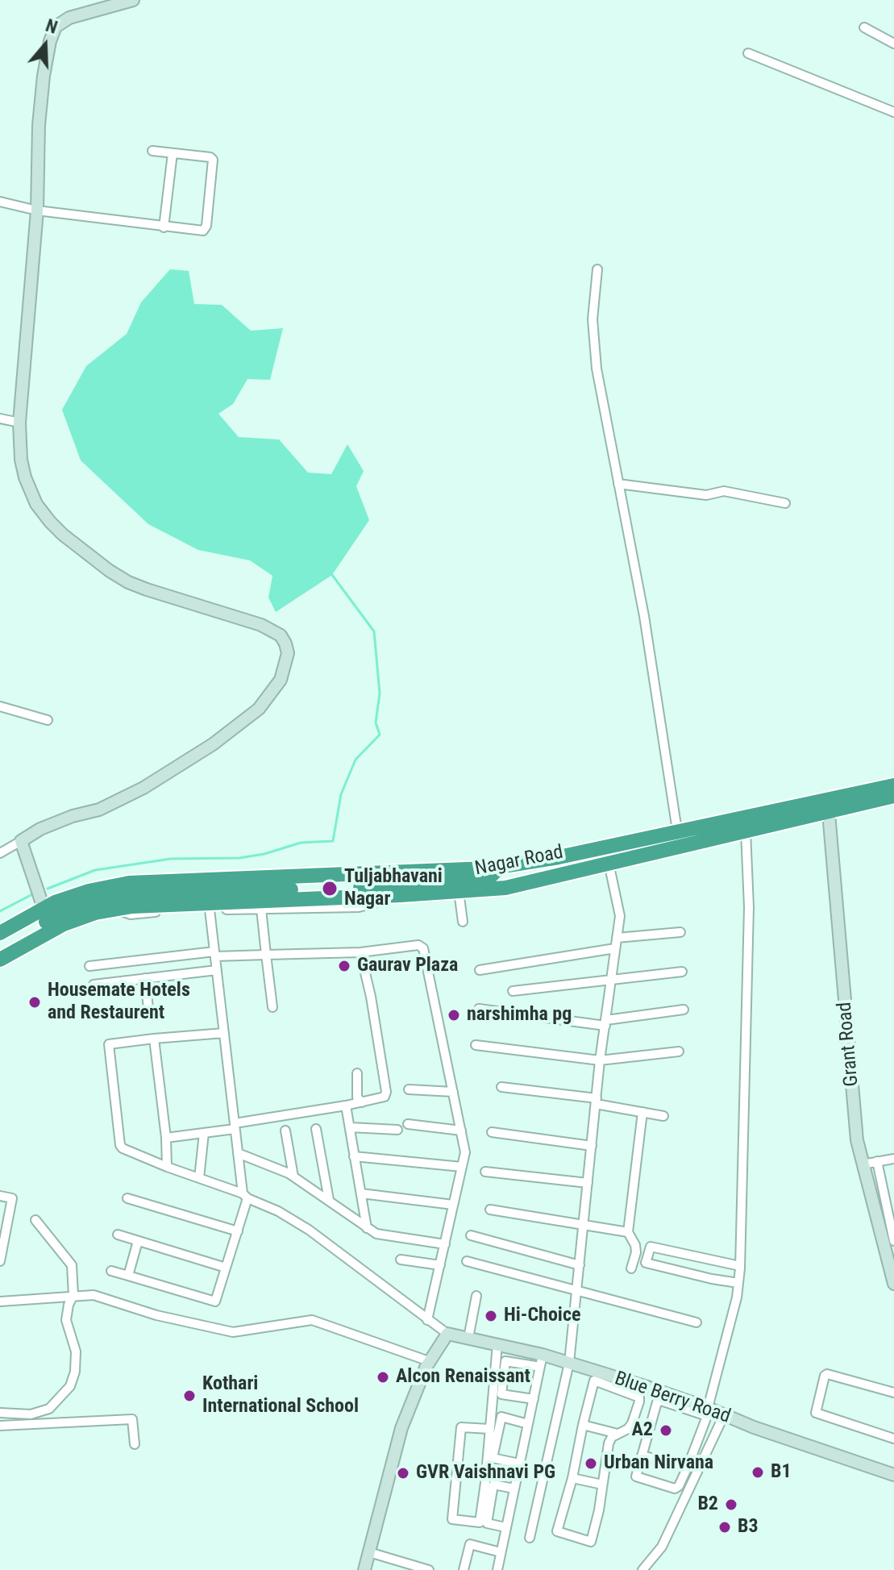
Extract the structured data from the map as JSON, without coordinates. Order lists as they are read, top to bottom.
{
  "streets": {
    "highway": ["Nagar Road"],
    "street": ["Grant Road", "Blue Berry Road"]
  },
  "crossings": [
    ["Nagar Road", "Grant Road"]
  ],
  "places": [
    "Tuljabhavani Nagar",
    "Gaurav Plaza",
    "Housemate Hotels and Restaurent",
    "narshimha pg",
    "Hi-Choice",
    "Alcon Renaissant",
    "Kothari International School",
    "A2",
    "Urban Nirvana",
    "B1",
    "GVR Vaishnavi PG",
    "B2",
    "B3"
  ],
  "north": "top"
}
